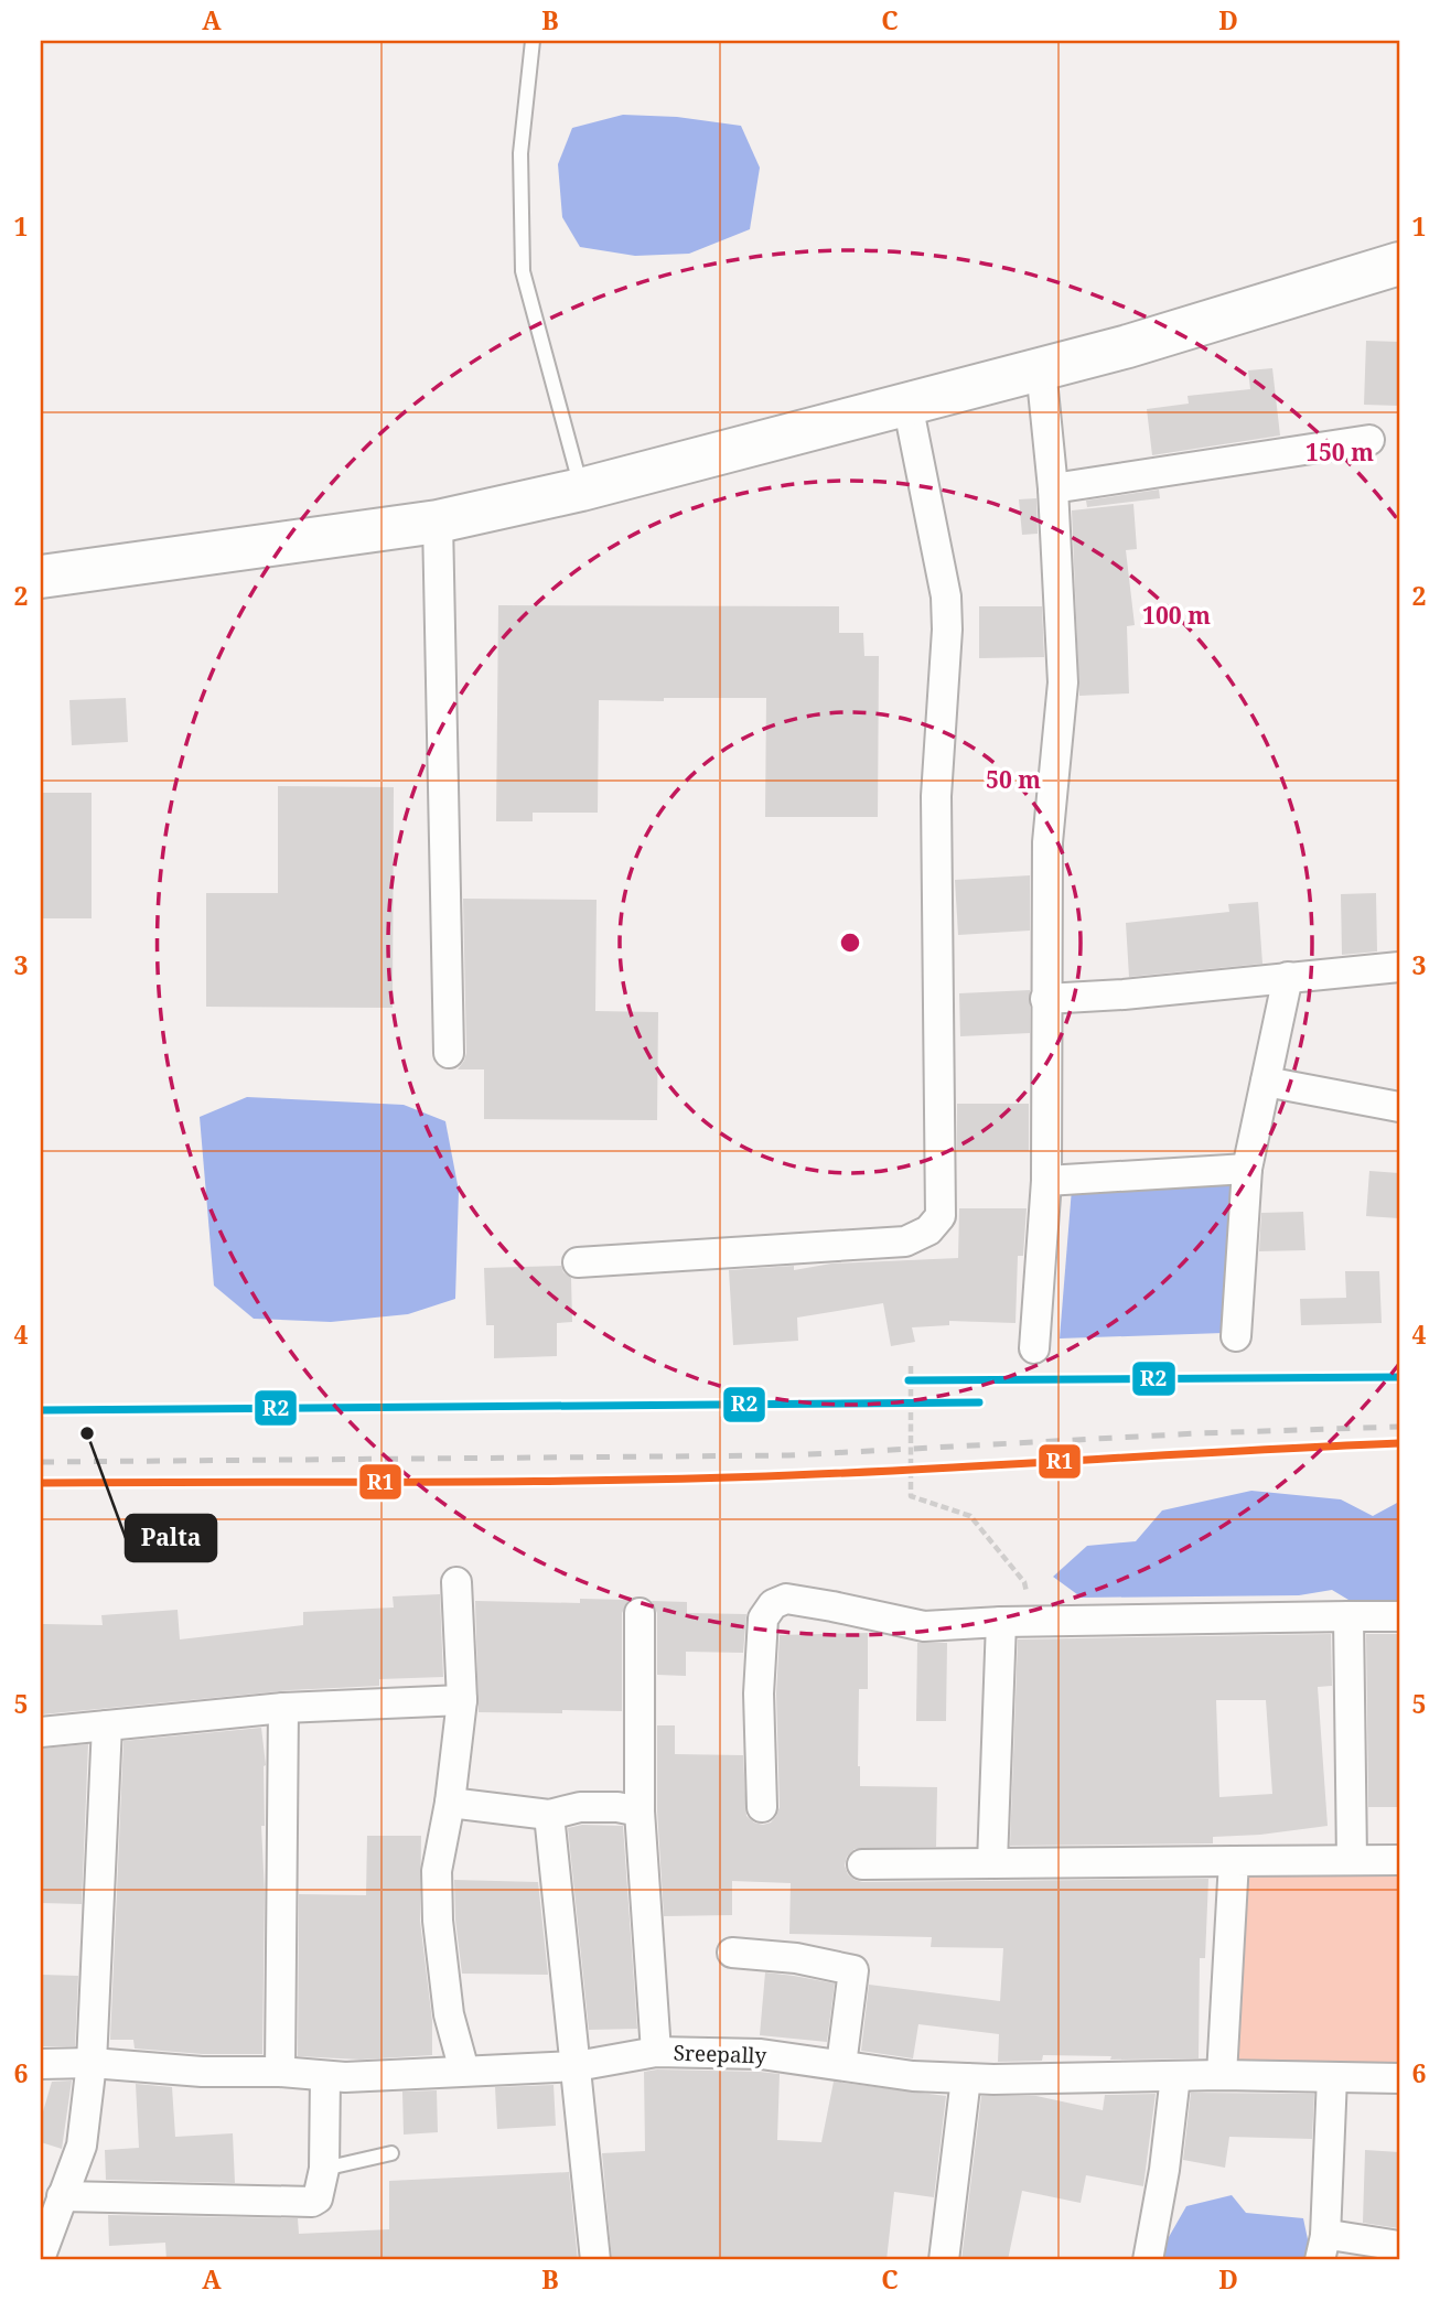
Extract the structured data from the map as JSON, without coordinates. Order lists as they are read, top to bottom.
{
  "streets": {
    "street": ["Sreepally"]
  },
  "places": ["Palta"],
  "lines": ["transit line R2", "transit line R1"],
  "grid": {
    "columns": [
      "A",
      "B",
      "C",
      "D"
    ],
    "rows": [
      "1",
      "2",
      "3",
      "4",
      "5",
      "6"
    ]
  },
  "rings": ["150 m", "100 m", "50 m"]
}
